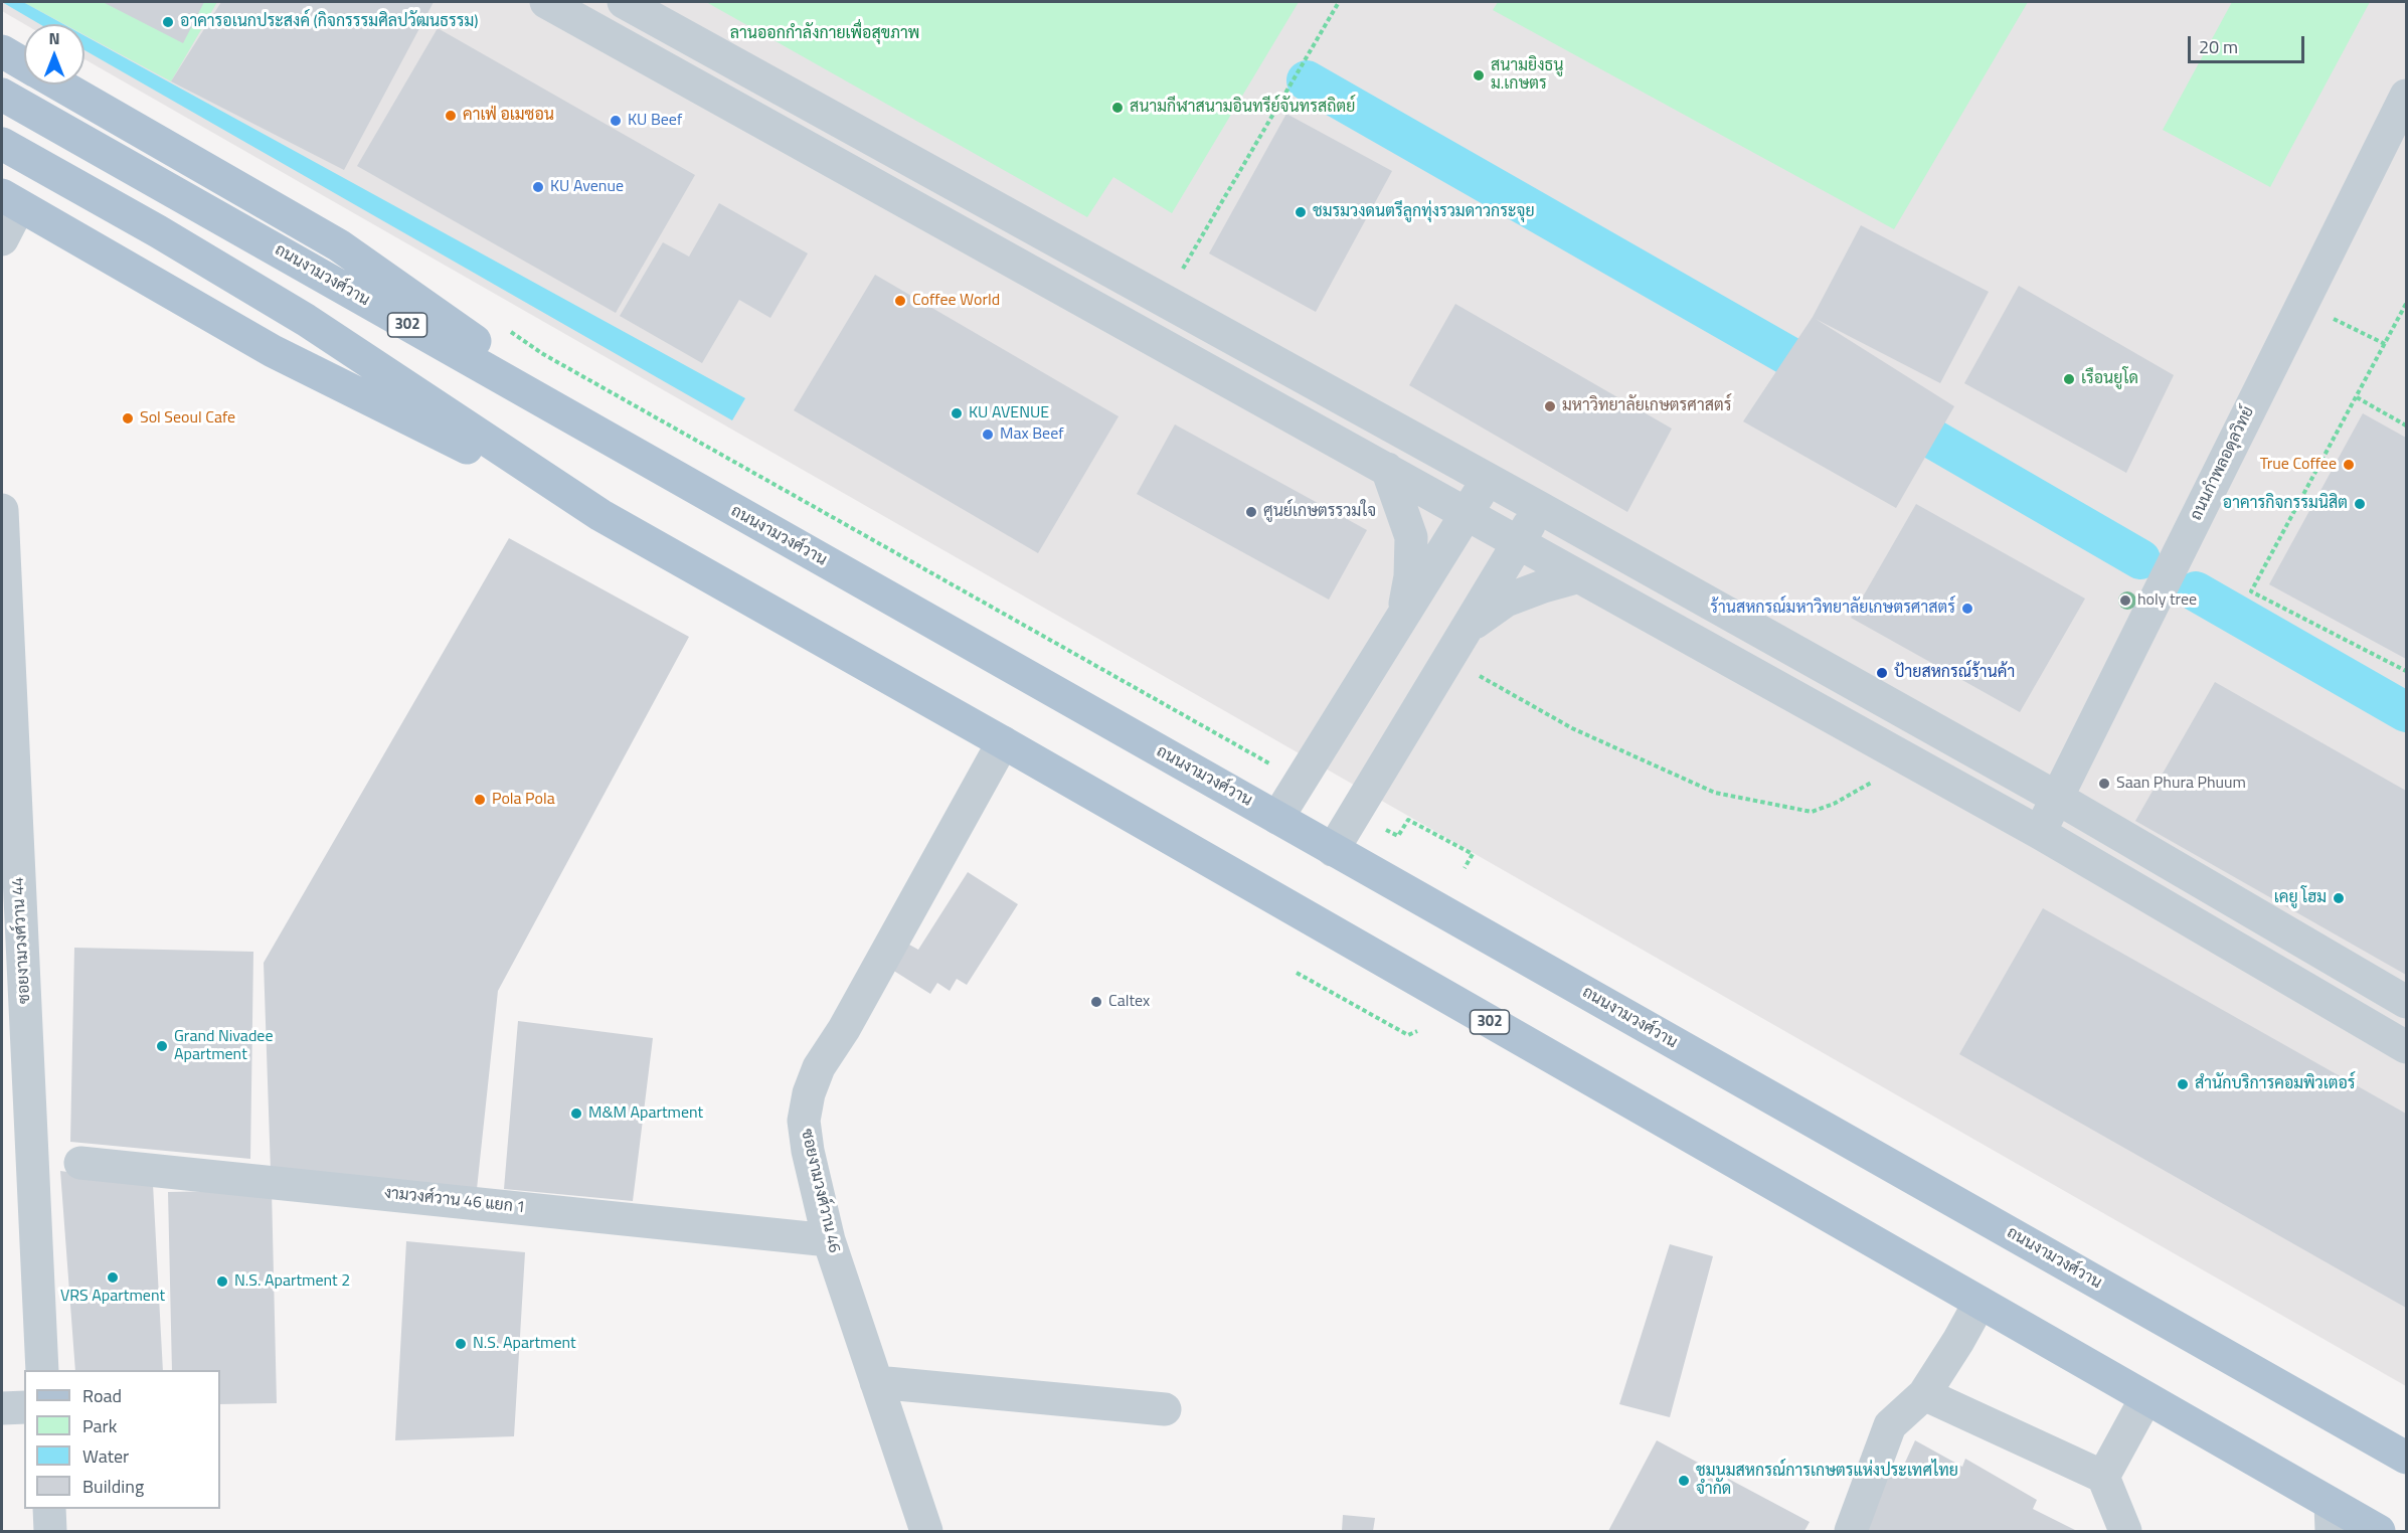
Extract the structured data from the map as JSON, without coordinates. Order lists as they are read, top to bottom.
{
  "streets": {
    "main road": ["ถนนงามวงศ์วาน", "302"],
    "street": [
      "ถนนกำพลอดุลวิทย์",
      "ซอยงามวงศ์วาน 44",
      "ซอยงามวงศ์วาน 46",
      "งามวงศ์วาน 46 แยก 1"
    ]
  },
  "crossings": [
    ["302", "ซอยงามวงศ์วาน 46"],
    ["ซอยงามวงศ์วาน 46", "งามวงศ์วาน 46 แยก 1"]
  ],
  "parks": ["ลานออกกำลังกายเพื่อสุขภาพ"],
  "places": [
    "อาคารอเนกประสงค์ (กิจกรรรมศิลปวัฒนธรรม)",
    "สนามยิงธนู ม.เกษตร",
    "สนามกีฬาสนามอินทรีย์จันทรสถิตย์",
    "คาเฟ่ อเมซอน",
    "KU Beef",
    "KU Avenue",
    "ชมรมวงดนตรีลูกทุ่งรวมดาวกระจุย",
    "Coffee World",
    "เรือนยูโด",
    "มหาวิทยาลัยเกษตรศาสตร์",
    "KU AVENUE",
    "Sol Seoul Cafe",
    "Max Beef",
    "True Coffee",
    "อาคารกิจกรรมนิสิต",
    "ศูนย์เกษตรรวมใจ",
    "holy tree",
    "ร้านสหกรณ์มหาวิทยาลัยเกษตรศาสตร์",
    "ป้ายสหกรณ์ร้านค้า",
    "Saan Phura Phuum",
    "Pola Pola",
    "เคยู โฮม",
    "Caltex",
    "Grand Nivadee Apartment",
    "สำนักบริการคอมพิวเตอร์",
    "M&M Apartment",
    "VRS Apartment",
    "N.S. Apartment 2",
    "N.S. Apartment",
    "ชุมนุมสหกรณ์การเกษตรแห่งประเทศไทย จำกัด"
  ],
  "legend": [
    "Road",
    "Park",
    "Water",
    "Building"
  ],
  "scale_bar": "20 m",
  "north": "top"
}
